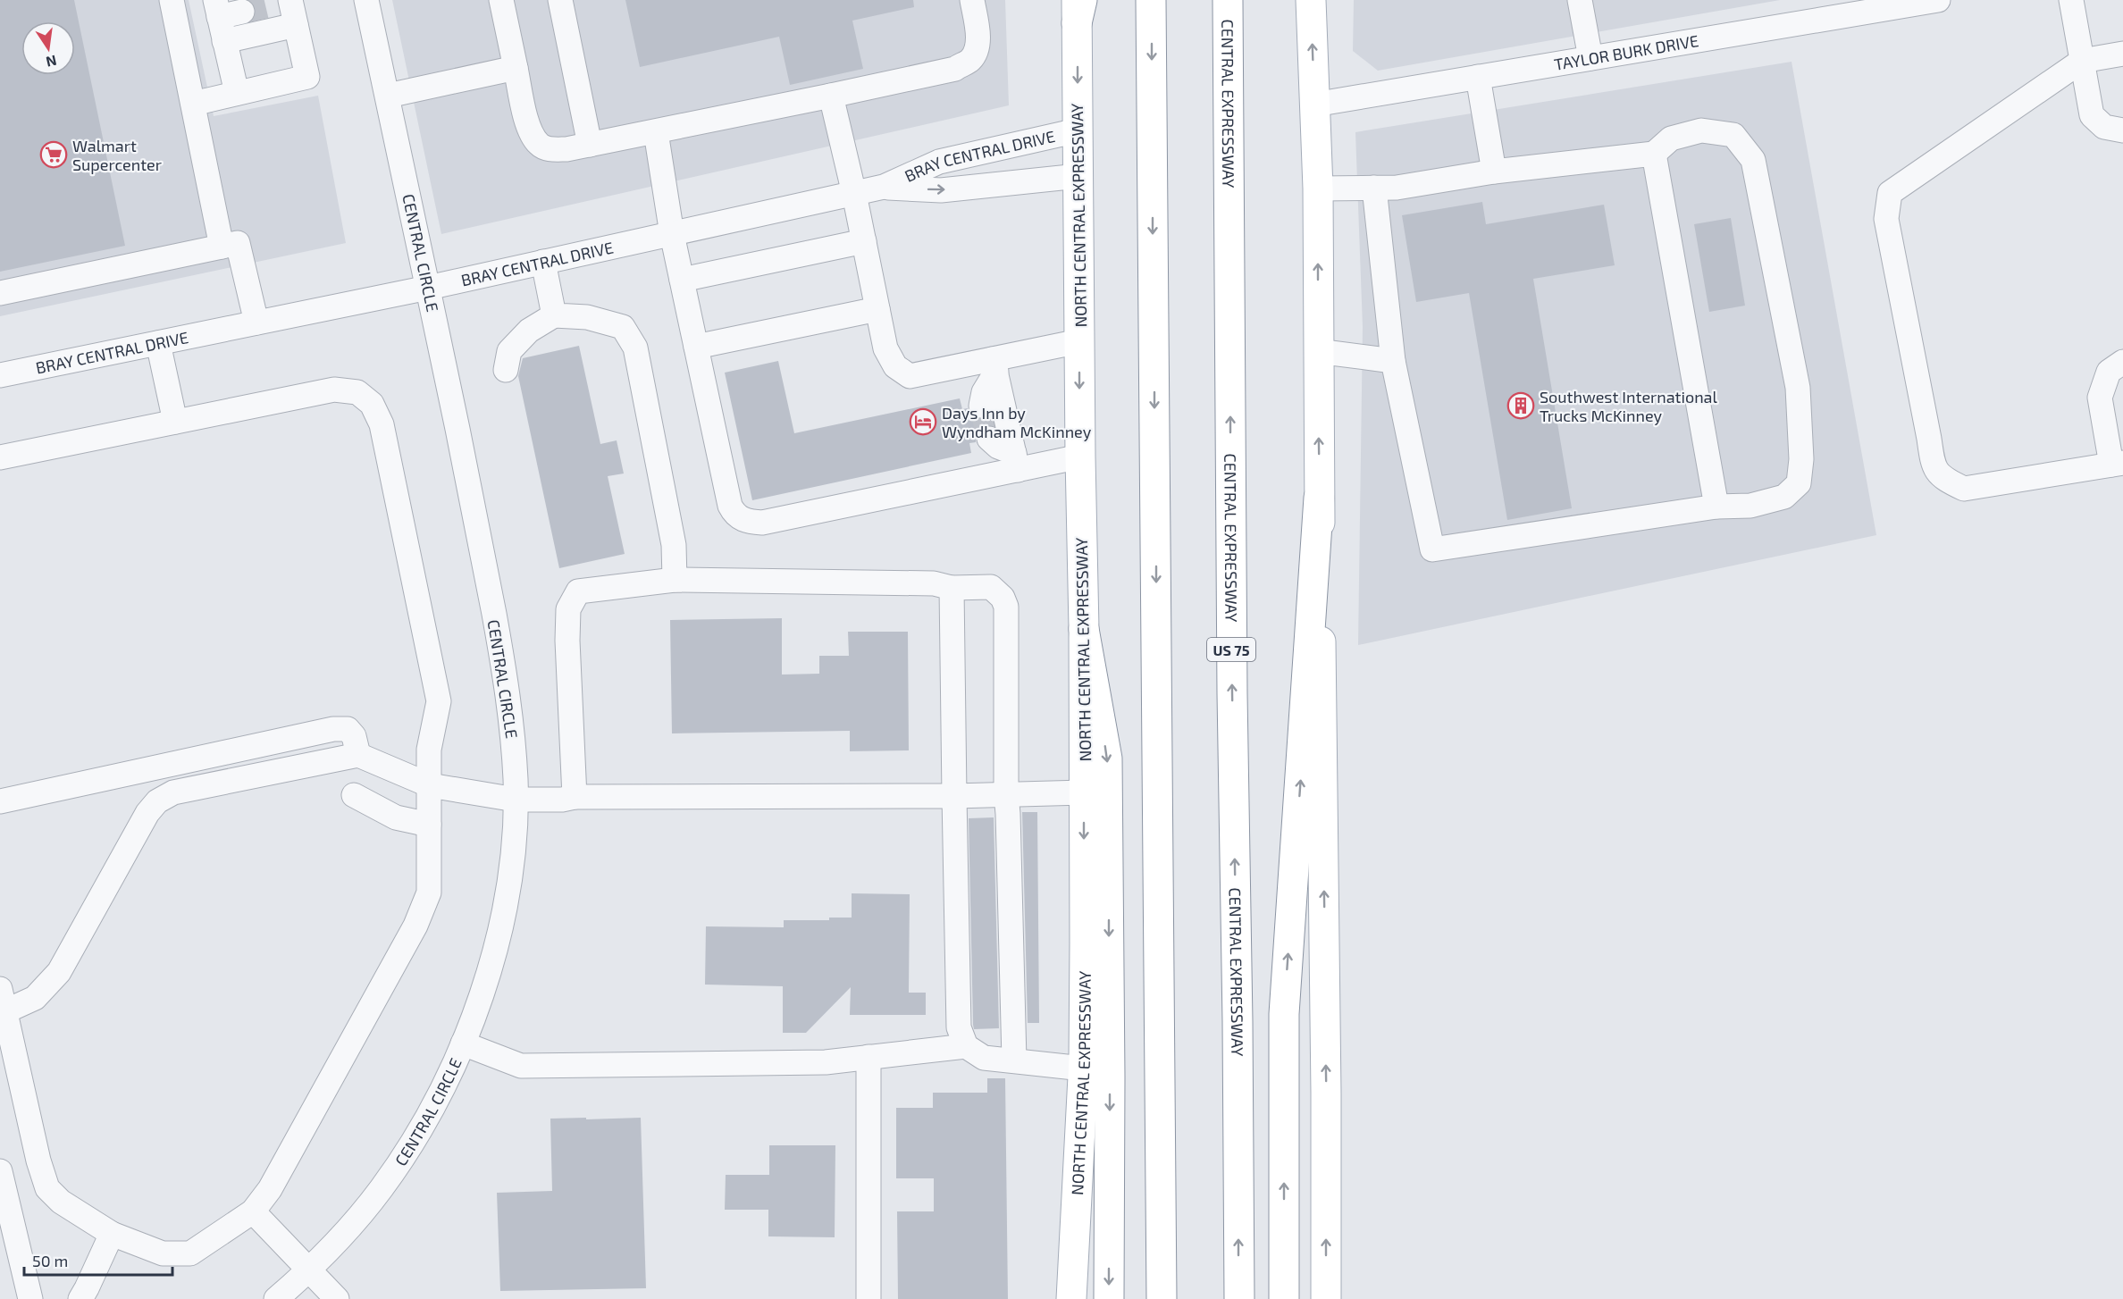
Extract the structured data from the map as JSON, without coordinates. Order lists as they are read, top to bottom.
{
  "streets": {
    "main road": ["CENTRAL EXPRESSWAY", "NORTH CENTRAL EXPRESSWAY", "US 75"],
    "street": ["TAYLOR BURK DRIVE", "BRAY CENTRAL DRIVE", "CENTRAL CIRCLE"]
  },
  "crossings": [
    ["BRAY CENTRAL DRIVE", "NORTH CENTRAL EXPRESSWAY"],
    ["BRAY CENTRAL DRIVE", "CENTRAL CIRCLE"]
  ],
  "places": {
    "supermarket": ["Walmart Supercenter"],
    "building": ["Southwest International Trucks McKinney"],
    "hotel": ["Days Inn by Wyndham McKinney"]
  },
  "scale_bar": "50 m",
  "north": "bottom"
}
